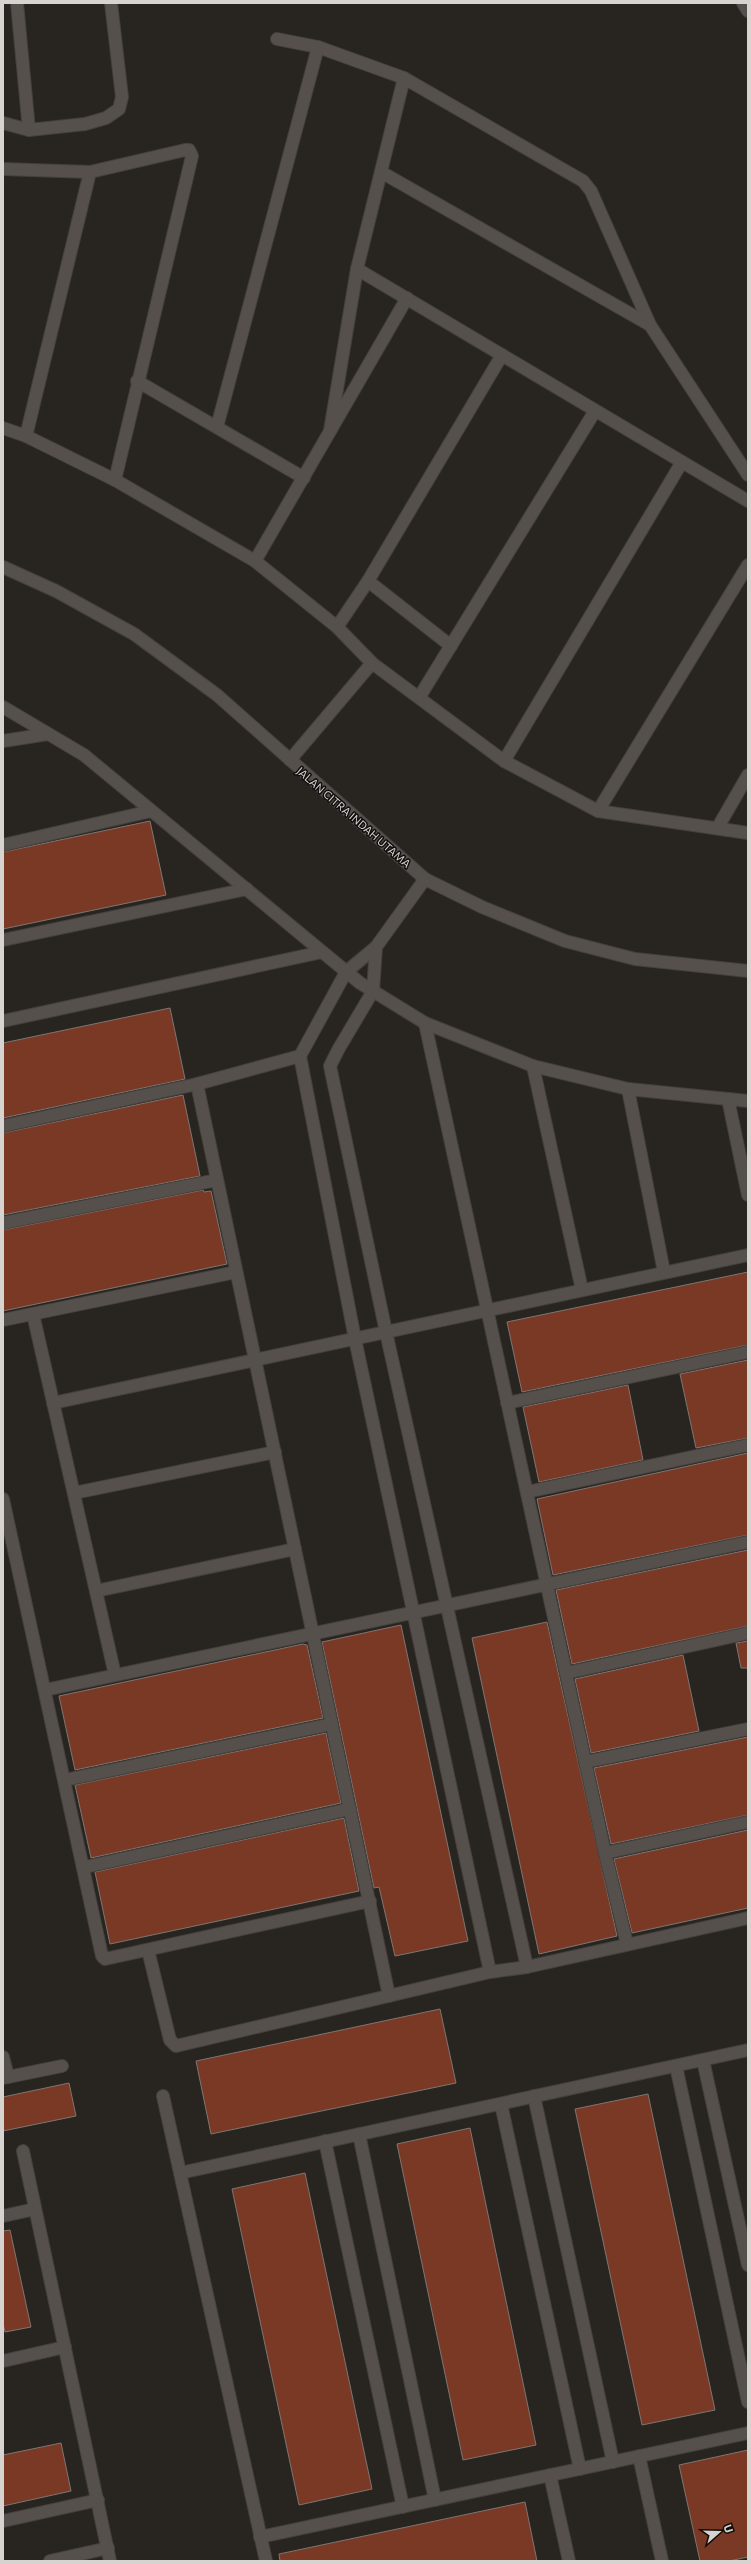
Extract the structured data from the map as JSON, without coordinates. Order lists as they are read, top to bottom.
{
  "streets": {
    "street": ["JALAN CITRA INDAH UTAMA"]
  },
  "north": "right"
}
